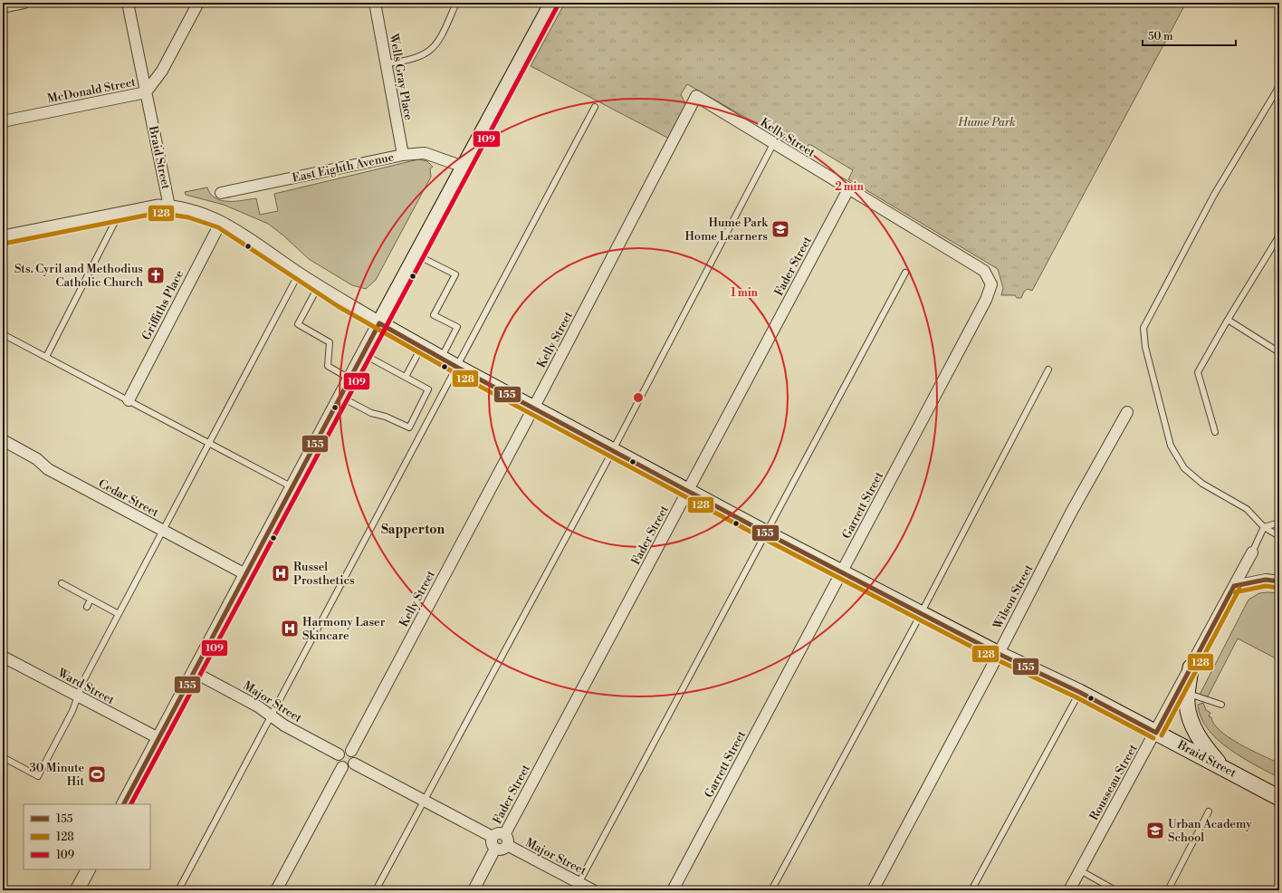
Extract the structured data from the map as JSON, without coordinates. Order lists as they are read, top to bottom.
{
  "streets": {
    "main road": ["Braid Street"],
    "street": [
      "Wells Gray Place",
      "McDonald Street",
      "Kelly Street",
      "East Eighth Avenue",
      "Fader Street",
      "Griffiths Place",
      "Cedar Street",
      "Garrett Street",
      "Wilson Street",
      "Ward Street",
      "Major Street",
      "Rousseau Street"
    ]
  },
  "crossings": [
    ["Wells Gray Place", "East Eighth Avenue"],
    ["McDonald Street", "Braid Street"],
    ["Kelly Street", "Braid Street"],
    ["Kelly Street", "Fader Street"],
    ["Kelly Street", "Garrett Street"],
    ["Kelly Street", "Major Street"],
    ["Braid Street", "Fader Street"],
    ["Braid Street", "Griffiths Place"],
    ["Braid Street", "Garrett Street"],
    ["Braid Street", "Wilson Street"],
    ["Braid Street", "Rousseau Street"],
    ["Fader Street", "Garrett Street"],
    ["Fader Street", "Major Street"]
  ],
  "districts": ["Sapperton"],
  "parks": ["Hume Park"],
  "places": {
    "school or university": ["Hume Park Home Learners", "Urban Academy School"],
    "church": ["Sts. Cyril and Methodius Catholic Church"],
    "hospital": ["Russel Prosthetics", "Harmony Laser Skincare"],
    "sports": ["30 Minute Hit"]
  },
  "lines": ["transit line 109", "transit line 128", "transit line 155"],
  "legend": ["155", "128", "109"],
  "scale_bar": "50 m",
  "rings": ["2 min", "1 min"]
}
